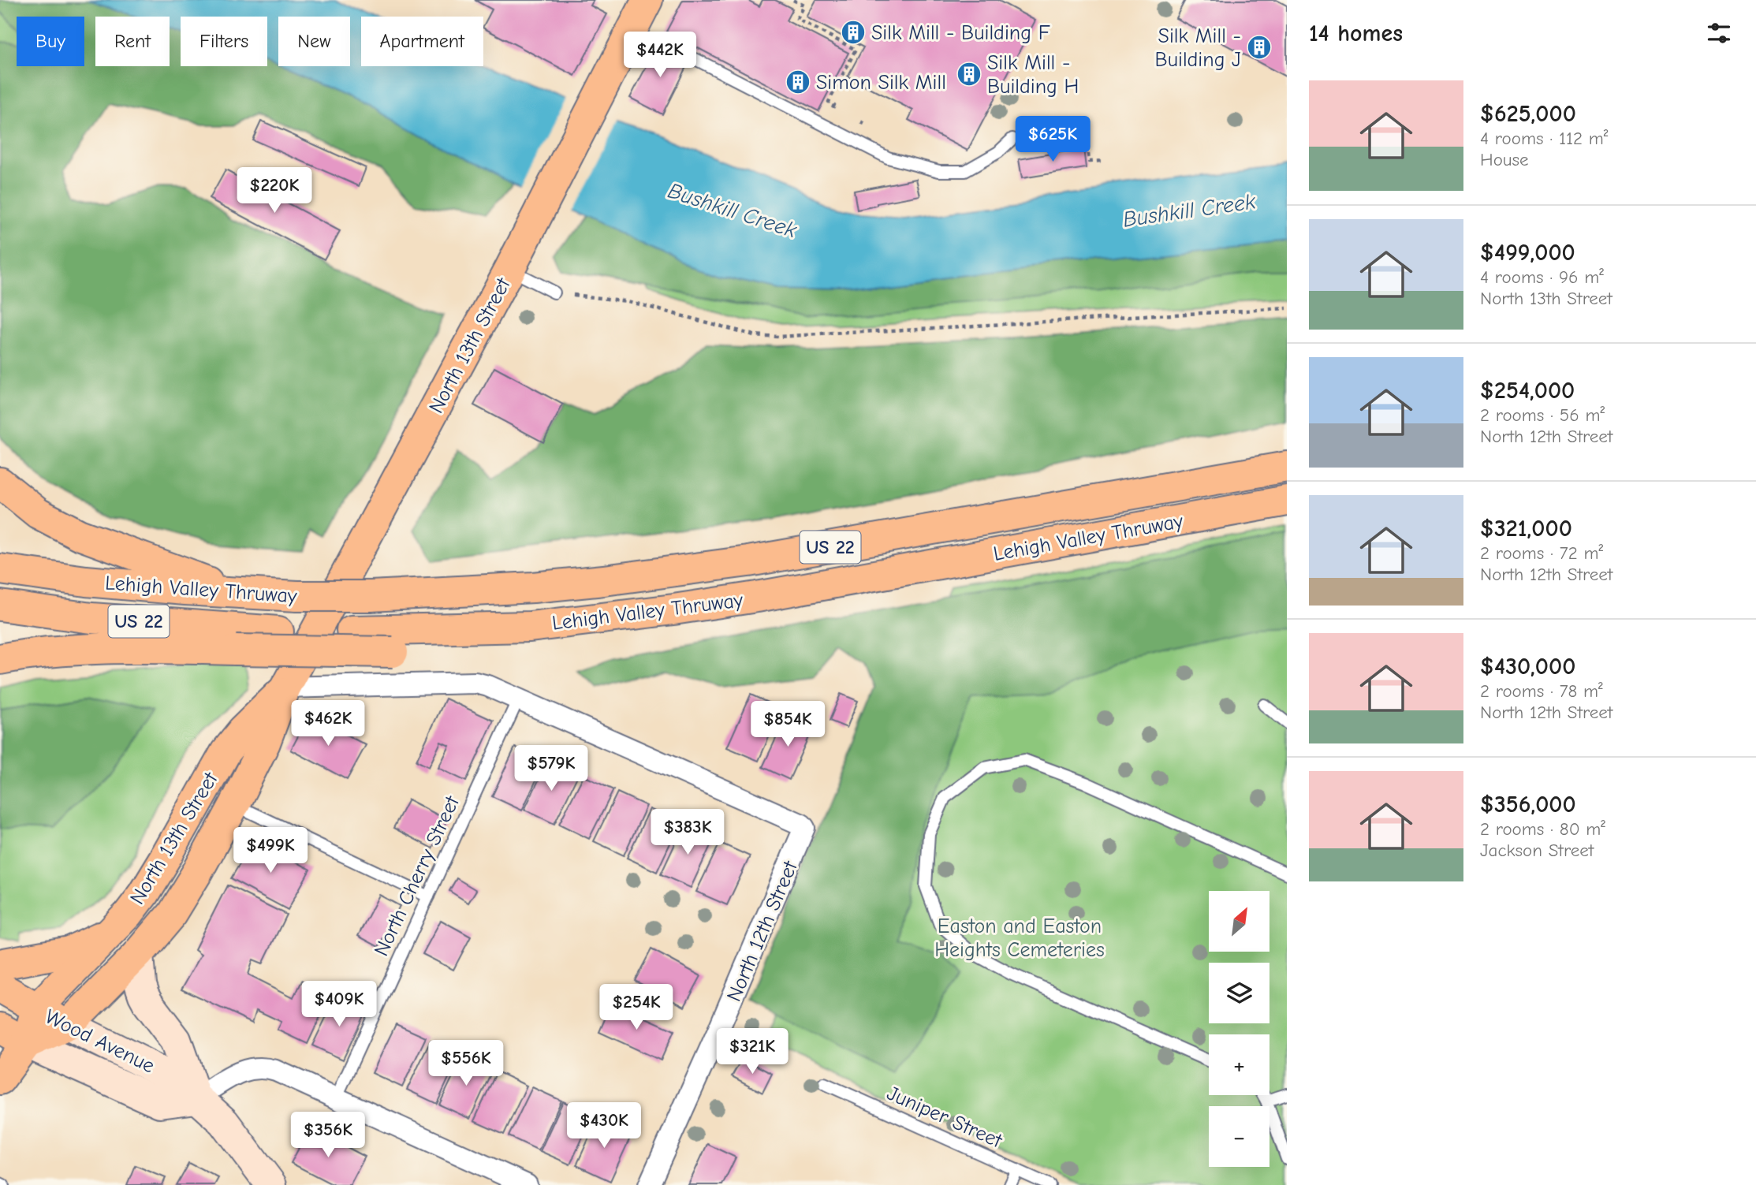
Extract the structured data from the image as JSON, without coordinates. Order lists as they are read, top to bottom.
{
  "streets": {
    "main road": [
      "North 13th Street",
      "Lehigh Valley Thruway",
      "US 22",
      "Wood Avenue"
    ],
    "street": ["North 12th Street"],
    "lane": ["North Cherry Street", "Juniper Street"]
  },
  "crossings": [
    ["North 13th Street", "Wood Avenue"],
    ["North Cherry Street", "North 12th Street"]
  ],
  "water": ["Bushkill Creek"],
  "parks": ["Easton and Easton Heights Cemeteries"],
  "places": {
    "building": [
      "Silk Mill - Building F",
      "Silk Mill - Building J",
      "Silk Mill - Building H",
      "Simon Silk Mill"
    ]
  },
  "north": "top right",
  "page": {
    "heading": "14 homes",
    "chip": [
      "Buy",
      "Rent",
      "Filters",
      "New",
      "Apartment"
    ],
    "price": [
      "$442K",
      "$625K",
      "$220K",
      "$462K",
      "$854K",
      "$579K",
      "$383K",
      "$499K",
      "$409K",
      "$254K",
      "$321K",
      "$556K",
      "$430K",
      "$356K"
    ],
    "list": [
      {
        "name": "$625,000",
        "note": "4 rooms · 112 m² · House"
      },
      {
        "name": "$499,000",
        "note": "4 rooms · 96 m² · North 13th Street"
      },
      {
        "name": "$254,000",
        "note": "2 rooms · 56 m² · North 12th Street"
      },
      {
        "name": "$321,000",
        "note": "2 rooms · 72 m² · North 12th Street"
      },
      {
        "name": "$430,000",
        "note": "2 rooms · 78 m² · North 12th Street"
      },
      {
        "name": "$356,000",
        "note": "2 rooms · 80 m² · Jackson Street"
      }
    ],
    "map_buttons": ["+", "−"]
  }
}
